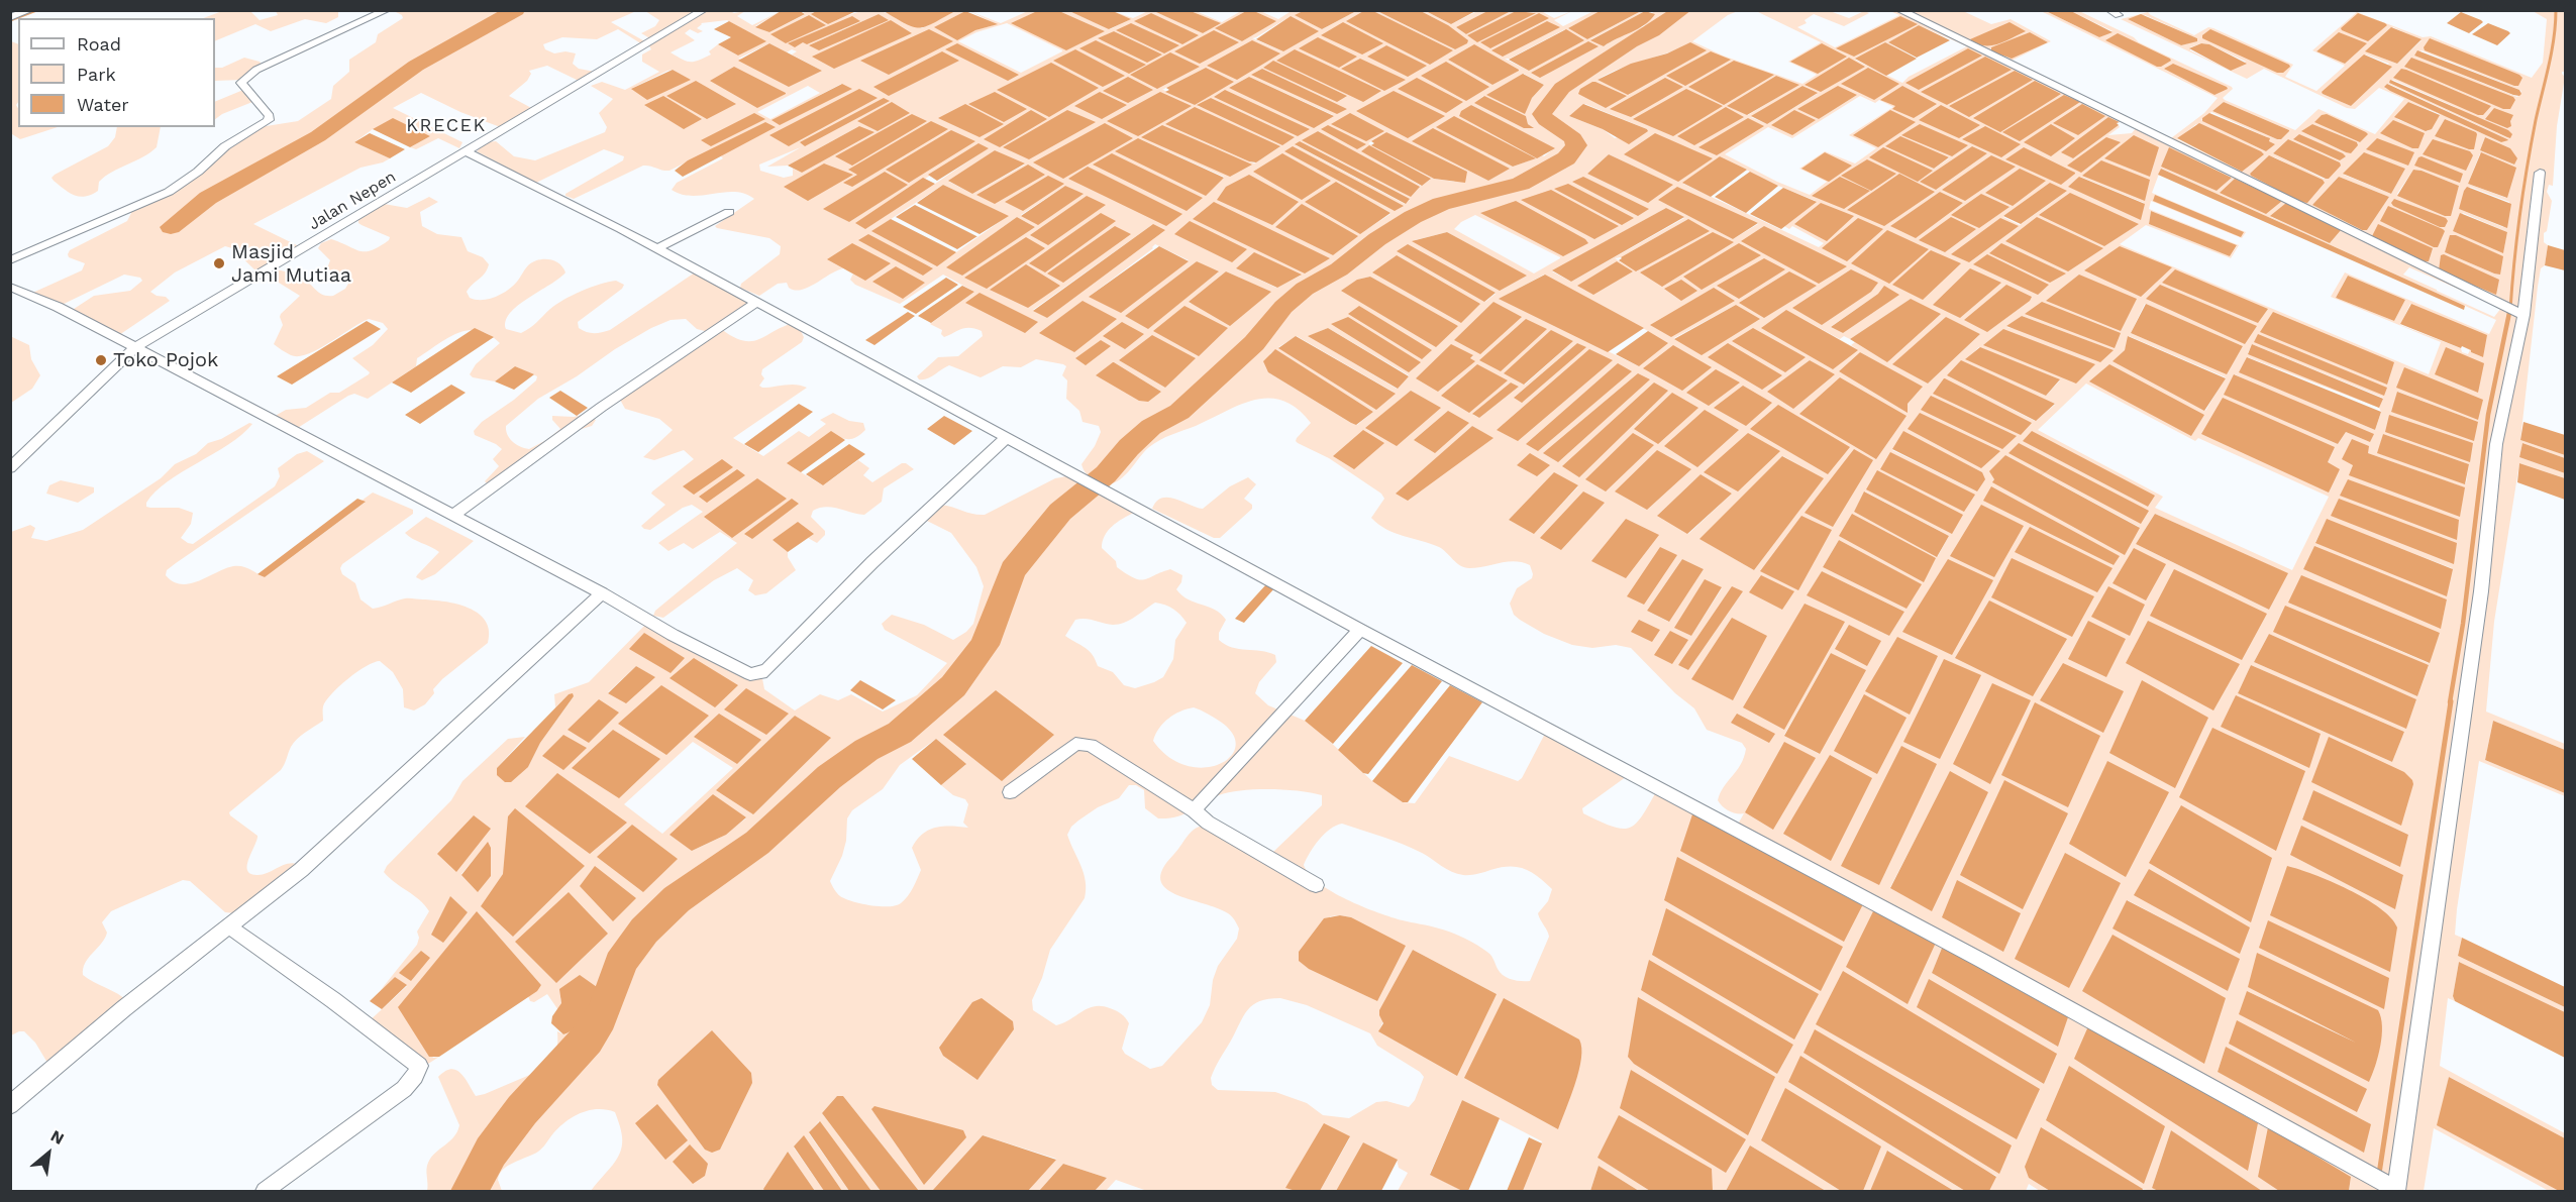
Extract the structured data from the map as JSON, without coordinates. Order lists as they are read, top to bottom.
{
  "streets": {
    "street": ["Jalan Nepen"]
  },
  "districts": ["KRECEK"],
  "places": ["Masjid Jami Mutiaa", "Toko Pojok"],
  "legend": ["Road", "Park", "Water"],
  "north": "top right"
}
